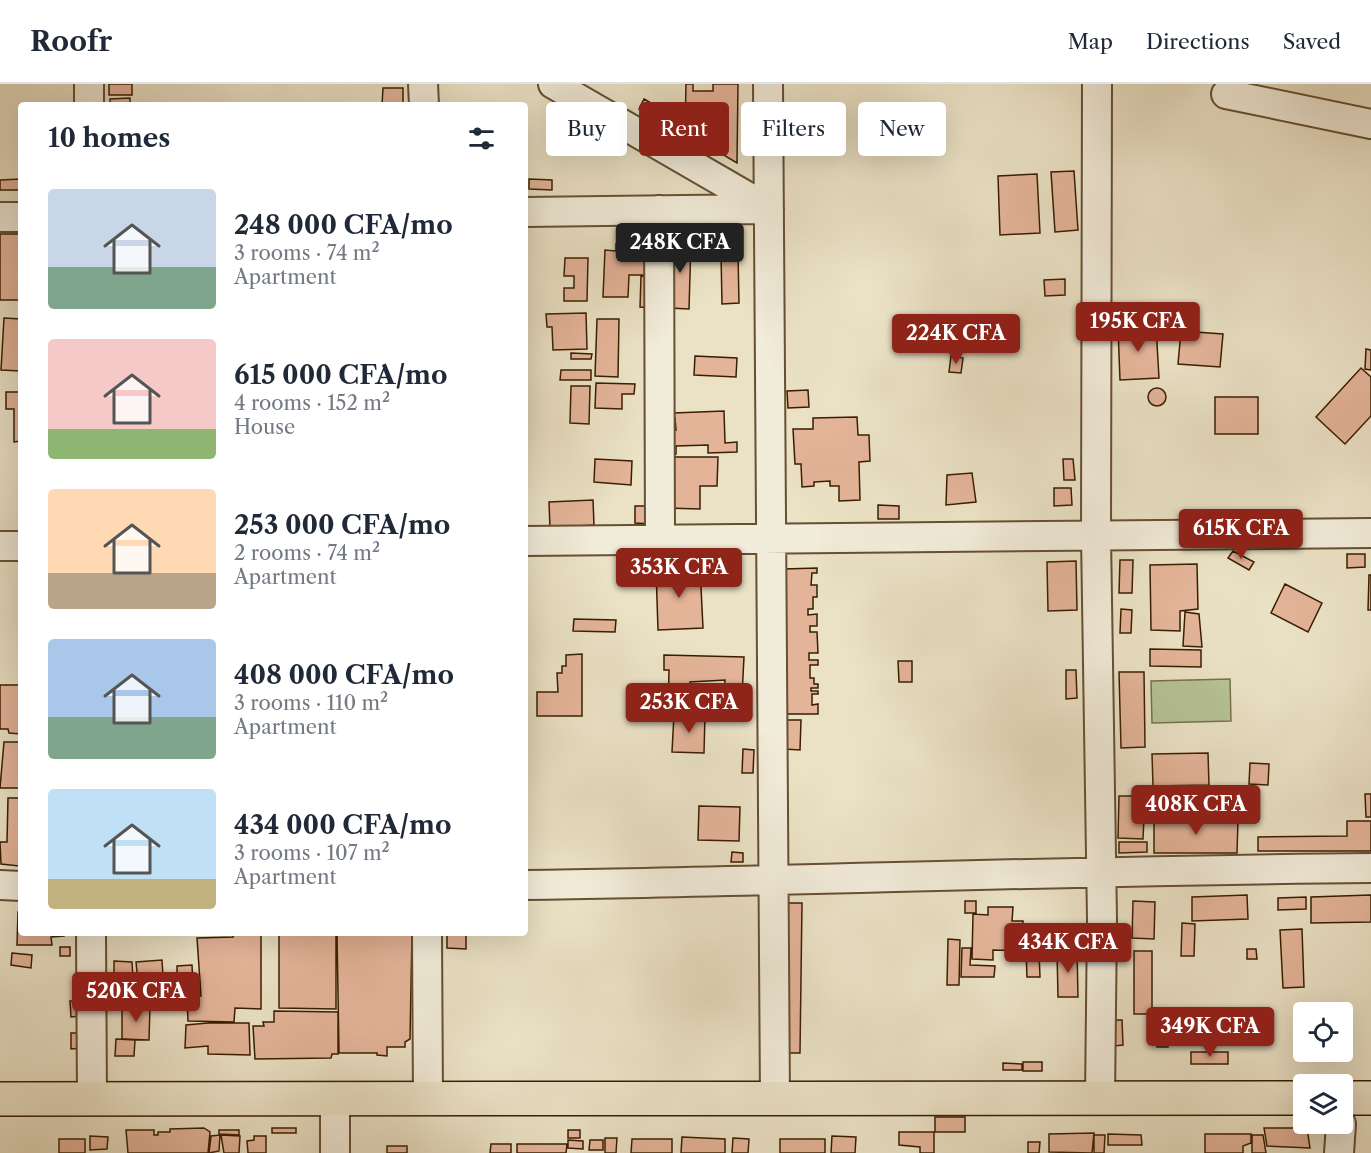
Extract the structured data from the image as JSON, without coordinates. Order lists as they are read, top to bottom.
{
  "page": {
    "header": "Roofr",
    "nav": ["Map", "Directions", "Saved"],
    "chip": [
      "Buy",
      "Rent",
      "Filters",
      "New"
    ],
    "heading": "10 homes",
    "list": [
      {
        "name": "248 000 CFA/mo",
        "note": "3 rooms · 74 m² · Apartment"
      },
      {
        "name": "615 000 CFA/mo",
        "note": "4 rooms · 152 m² · House"
      },
      {
        "name": "253 000 CFA/mo",
        "note": "2 rooms · 74 m² · Apartment"
      },
      {
        "name": "408 000 CFA/mo",
        "note": "3 rooms · 110 m² · Apartment"
      },
      {
        "name": "434 000 CFA/mo",
        "note": "3 rooms · 107 m² · Apartment"
      }
    ],
    "price": [
      "248K CFA",
      "195K CFA",
      "224K CFA",
      "615K CFA",
      "353K CFA",
      "253K CFA",
      "408K CFA",
      "434K CFA",
      "520K CFA",
      "349K CFA"
    ]
  }
}
